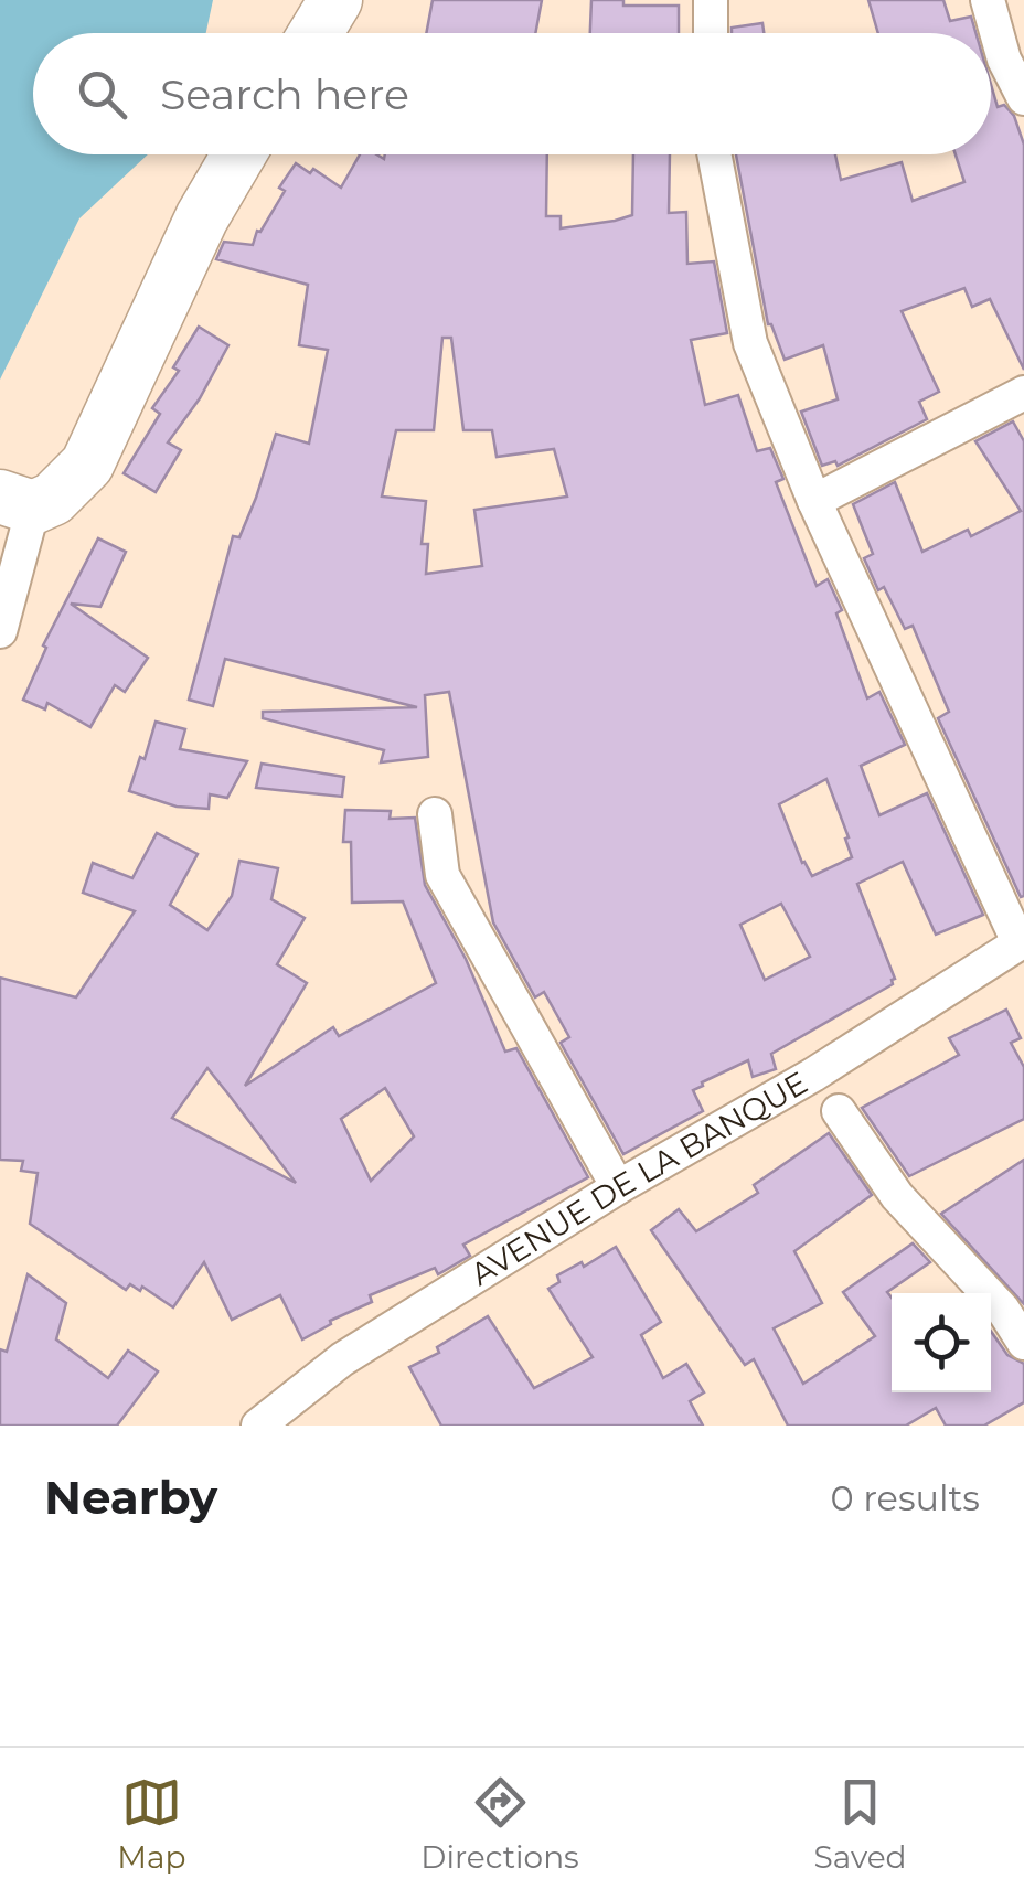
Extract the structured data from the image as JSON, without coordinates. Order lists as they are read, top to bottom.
{
  "streets": {
    "street": ["AVENUE DE LA BANQUE"]
  },
  "page": {
    "search": "Search here",
    "heading": ["Nearby", "0 results"],
    "nav": ["Map", "Directions", "Saved"]
  }
}
